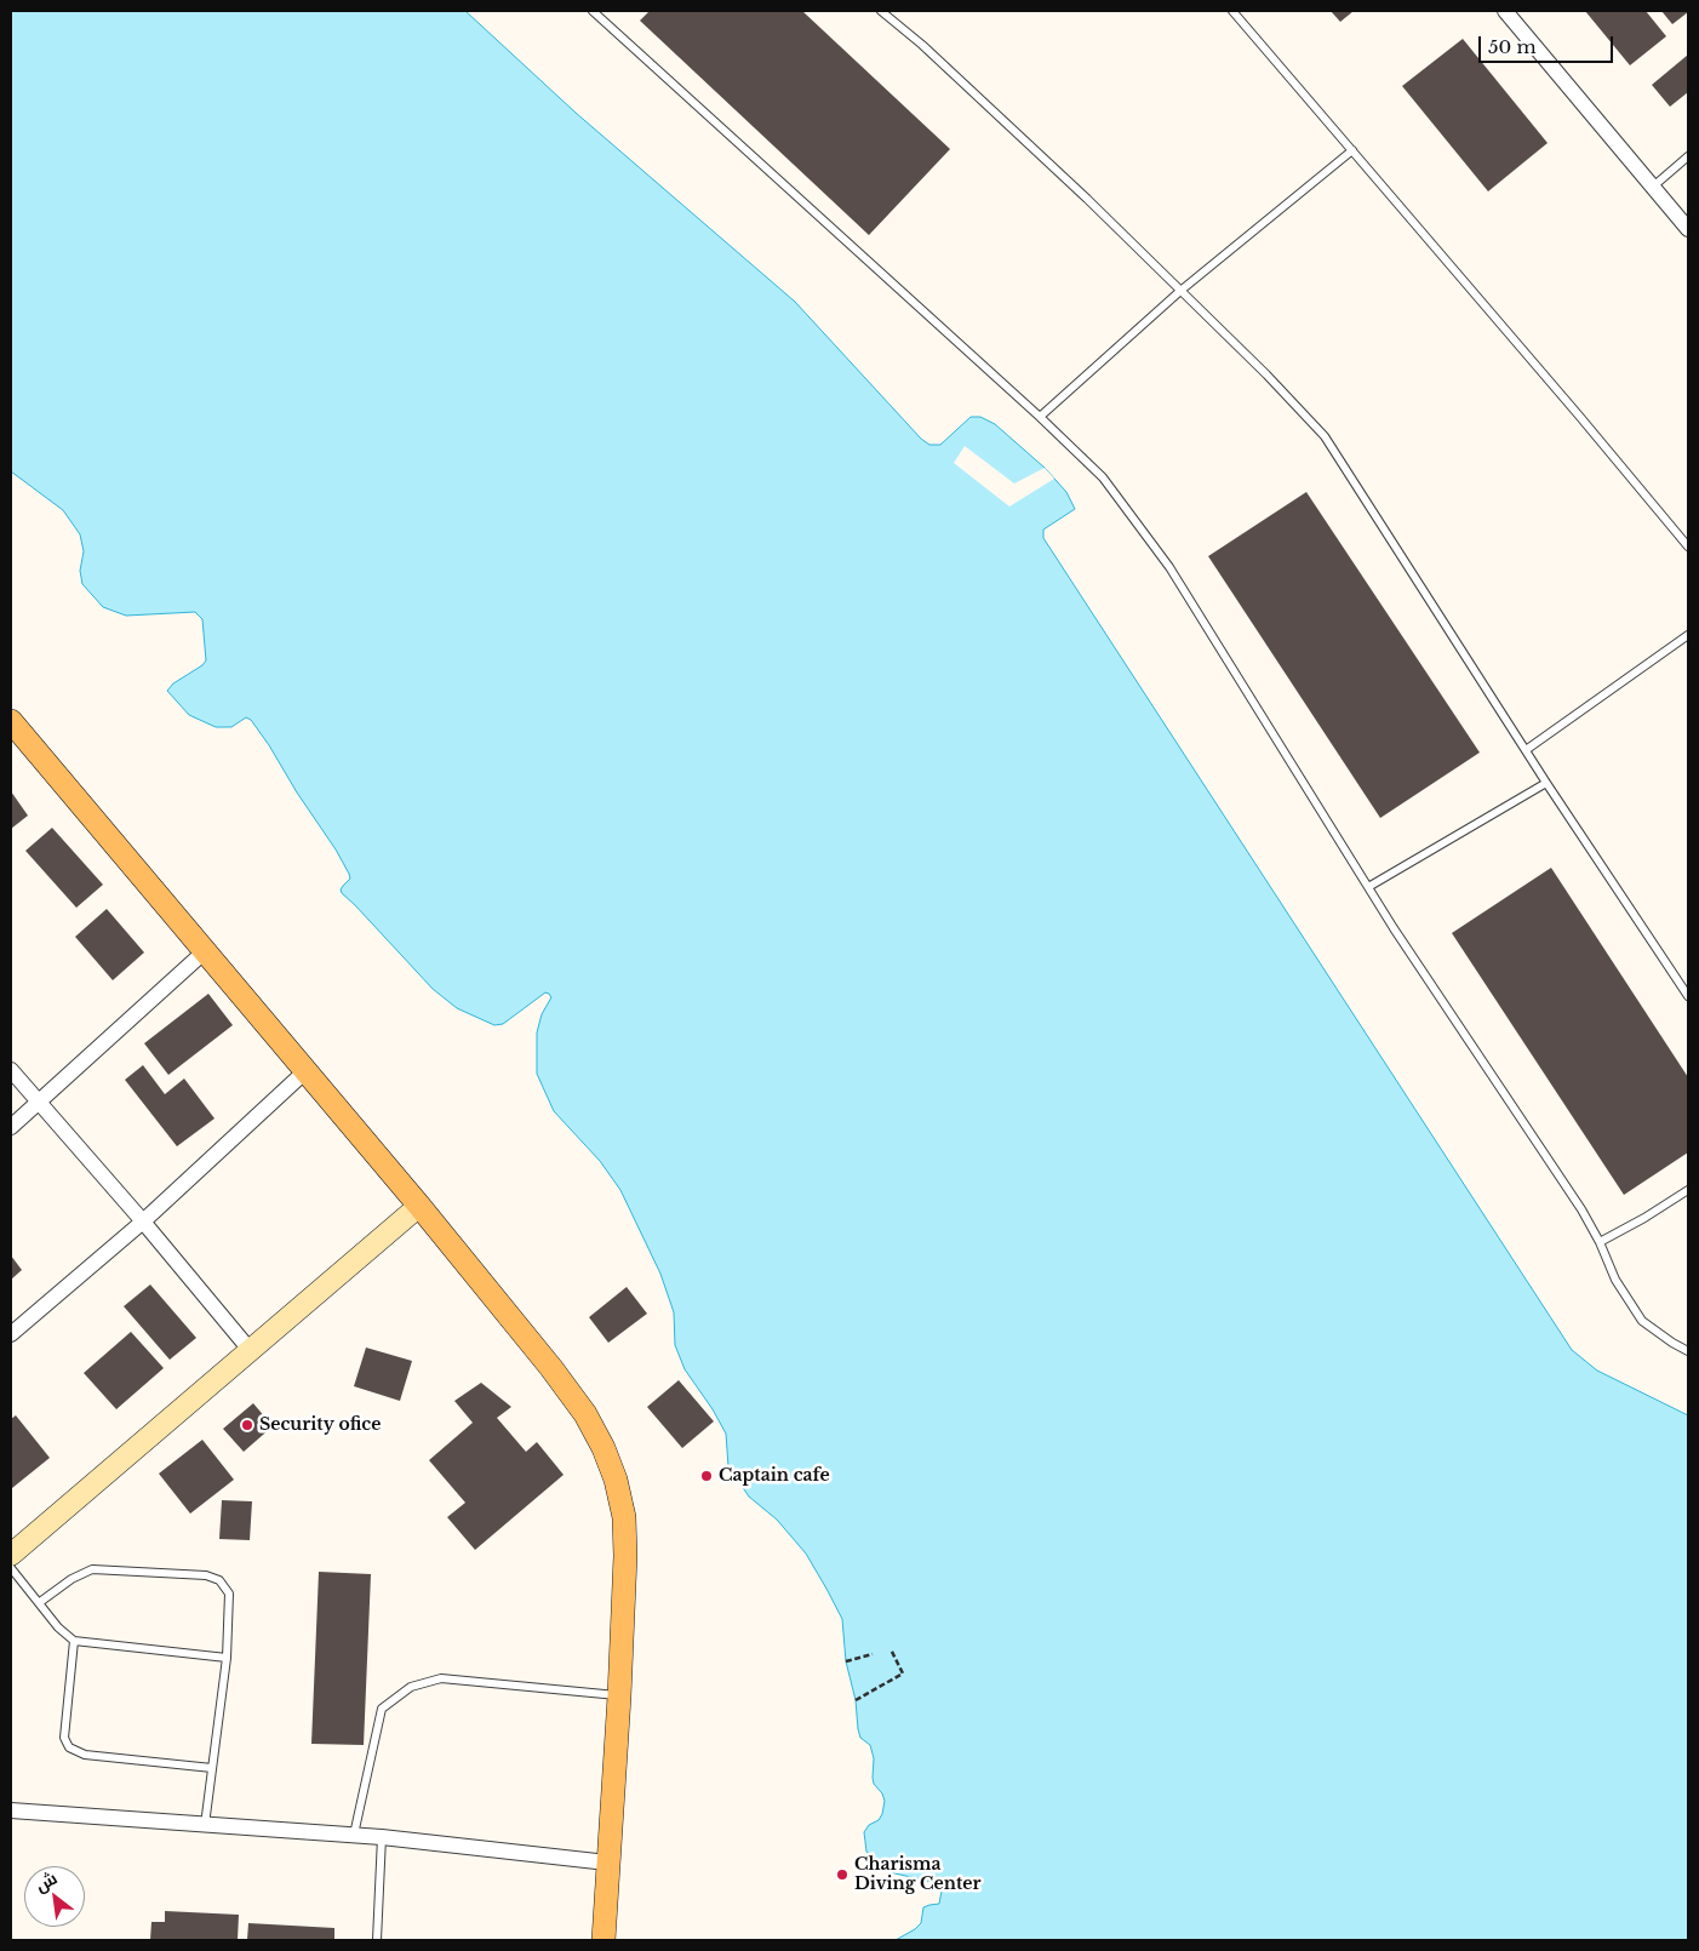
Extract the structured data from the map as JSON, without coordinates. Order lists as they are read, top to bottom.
{
  "places": ["Security ofice", "Captain cafe", "Charisma Diving Center"],
  "scale_bar": "50 m",
  "north": "top left"
}
